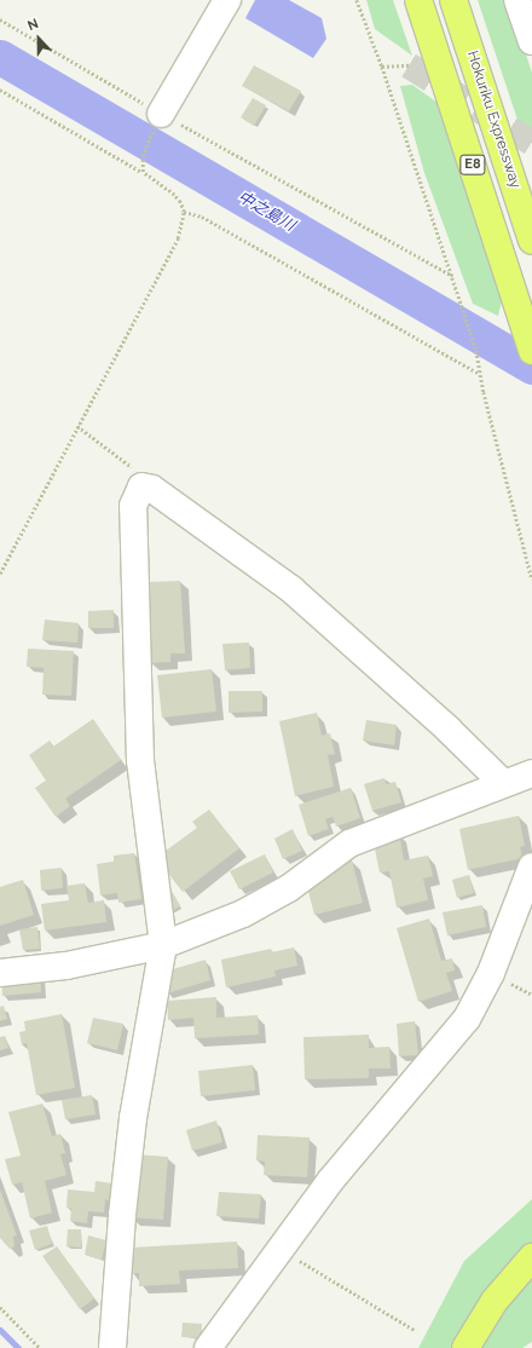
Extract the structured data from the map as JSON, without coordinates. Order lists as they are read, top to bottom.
{
  "streets": {
    "highway": ["Hokuriku Expressway", "E8"]
  },
  "water": ["中之島川"],
  "north": "top"
}
